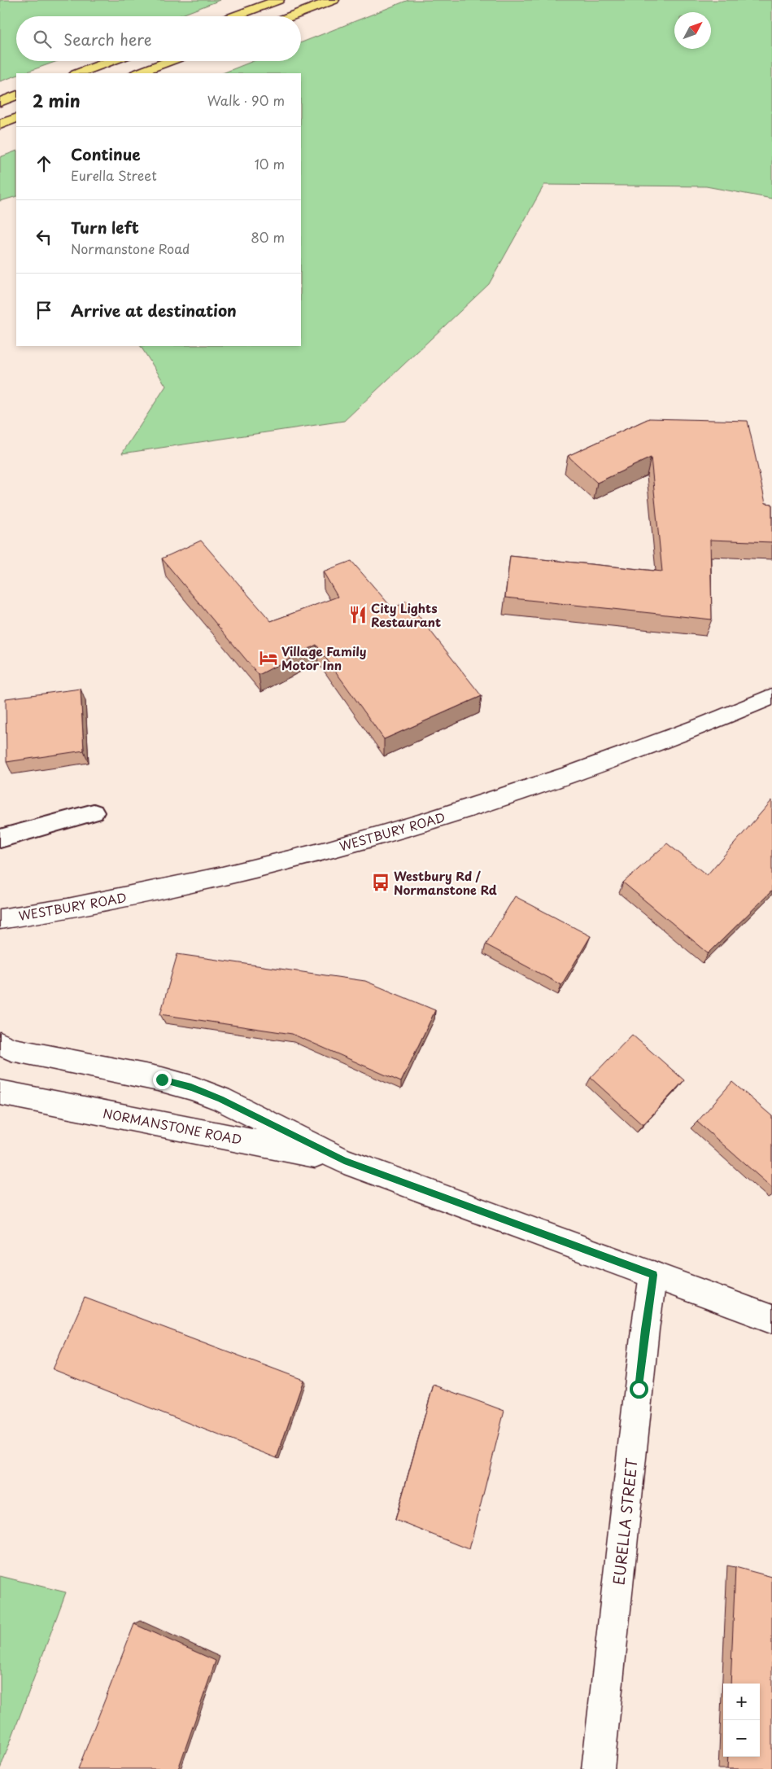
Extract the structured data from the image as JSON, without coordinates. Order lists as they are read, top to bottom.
{
  "streets": {
    "street": ["WESTBURY ROAD", "NORMANSTONE ROAD", "EURELLA STREET"]
  },
  "crossings": [
    ["NORMANSTONE ROAD", "EURELLA STREET"]
  ],
  "places": {
    "restaurant": ["City Lights Restaurant"],
    "hotel": ["Village Family Motor Inn"],
    "bus stop": ["Westbury Rd / Normanstone Rd"]
  },
  "north": "top right",
  "page": {
    "search": "Search here",
    "heading": ["2 min", "Walk · 90 m"],
    "list": [
      ["Continue", "Eurella Street", "10 m"],
      ["Turn left", "Normanstone Road", "80 m"],
      "Arrive at destination"
    ],
    "map_buttons": ["+", "−"]
  }
}
